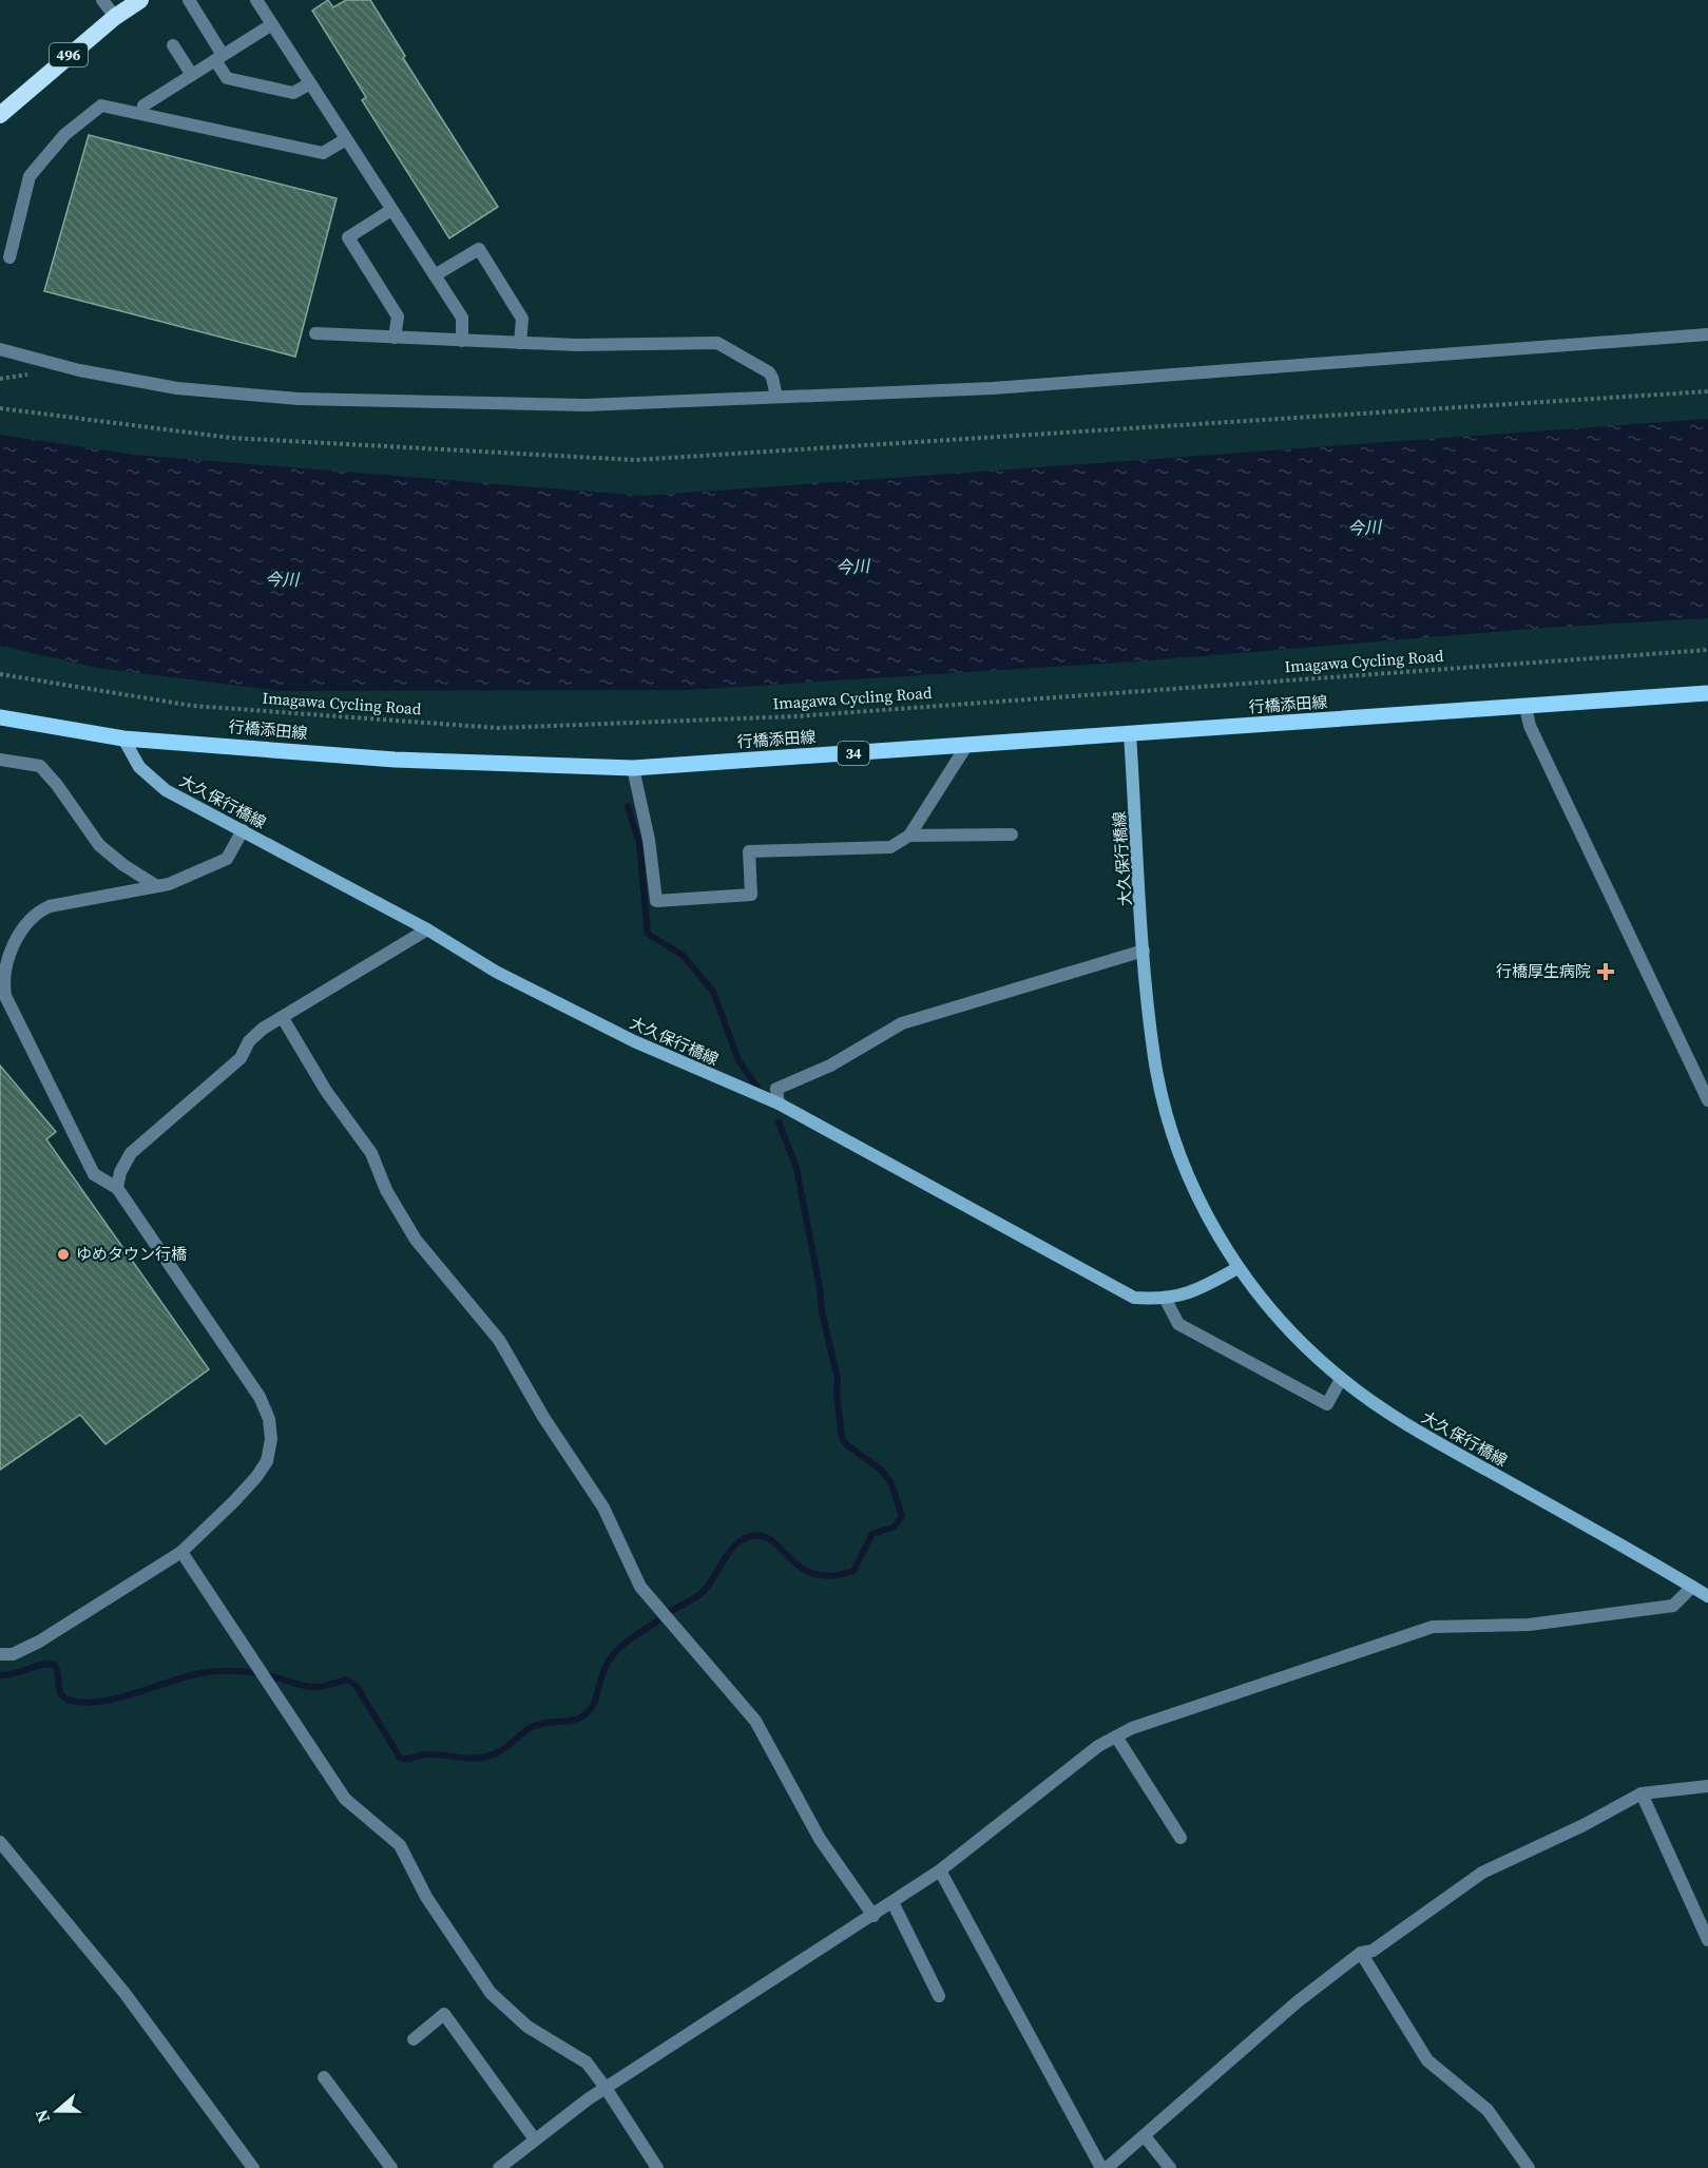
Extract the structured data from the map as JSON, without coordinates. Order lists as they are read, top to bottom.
{
  "streets": {
    "highway": ["496"],
    "main road": ["行橋添田線", "34", "大久保行橋線"],
    "path": ["Imagawa Cycling Road"]
  },
  "crossings": [
    ["行橋添田線", "大久保行橋線"]
  ],
  "water": ["今川"],
  "places": {
    "health": ["行橋厚生病院"],
    "other": ["ゆめタウン行橋"]
  },
  "north": "left"
}
